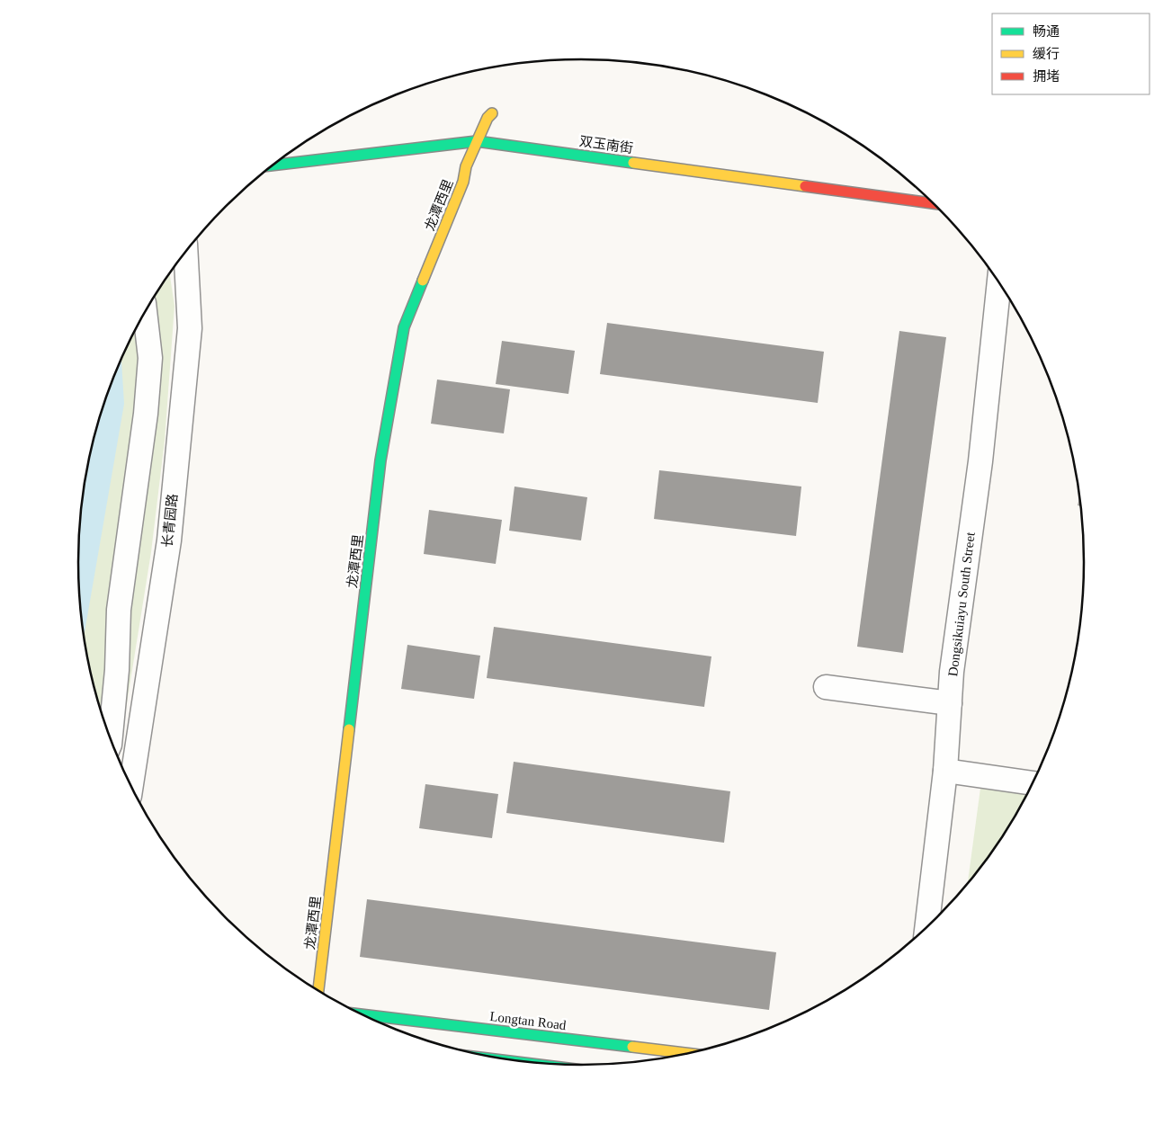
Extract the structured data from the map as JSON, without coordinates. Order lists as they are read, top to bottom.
{
  "streets": {
    "street": [
      "双玉南街",
      "龙潭西里",
      "长青园路",
      "Dongsikuiayu South Street",
      "Longtan Road"
    ]
  },
  "crossings": [
    ["双玉南街", "龙潭西里"]
  ],
  "legend": ["畅通", "缓行", "拥堵"]
}
